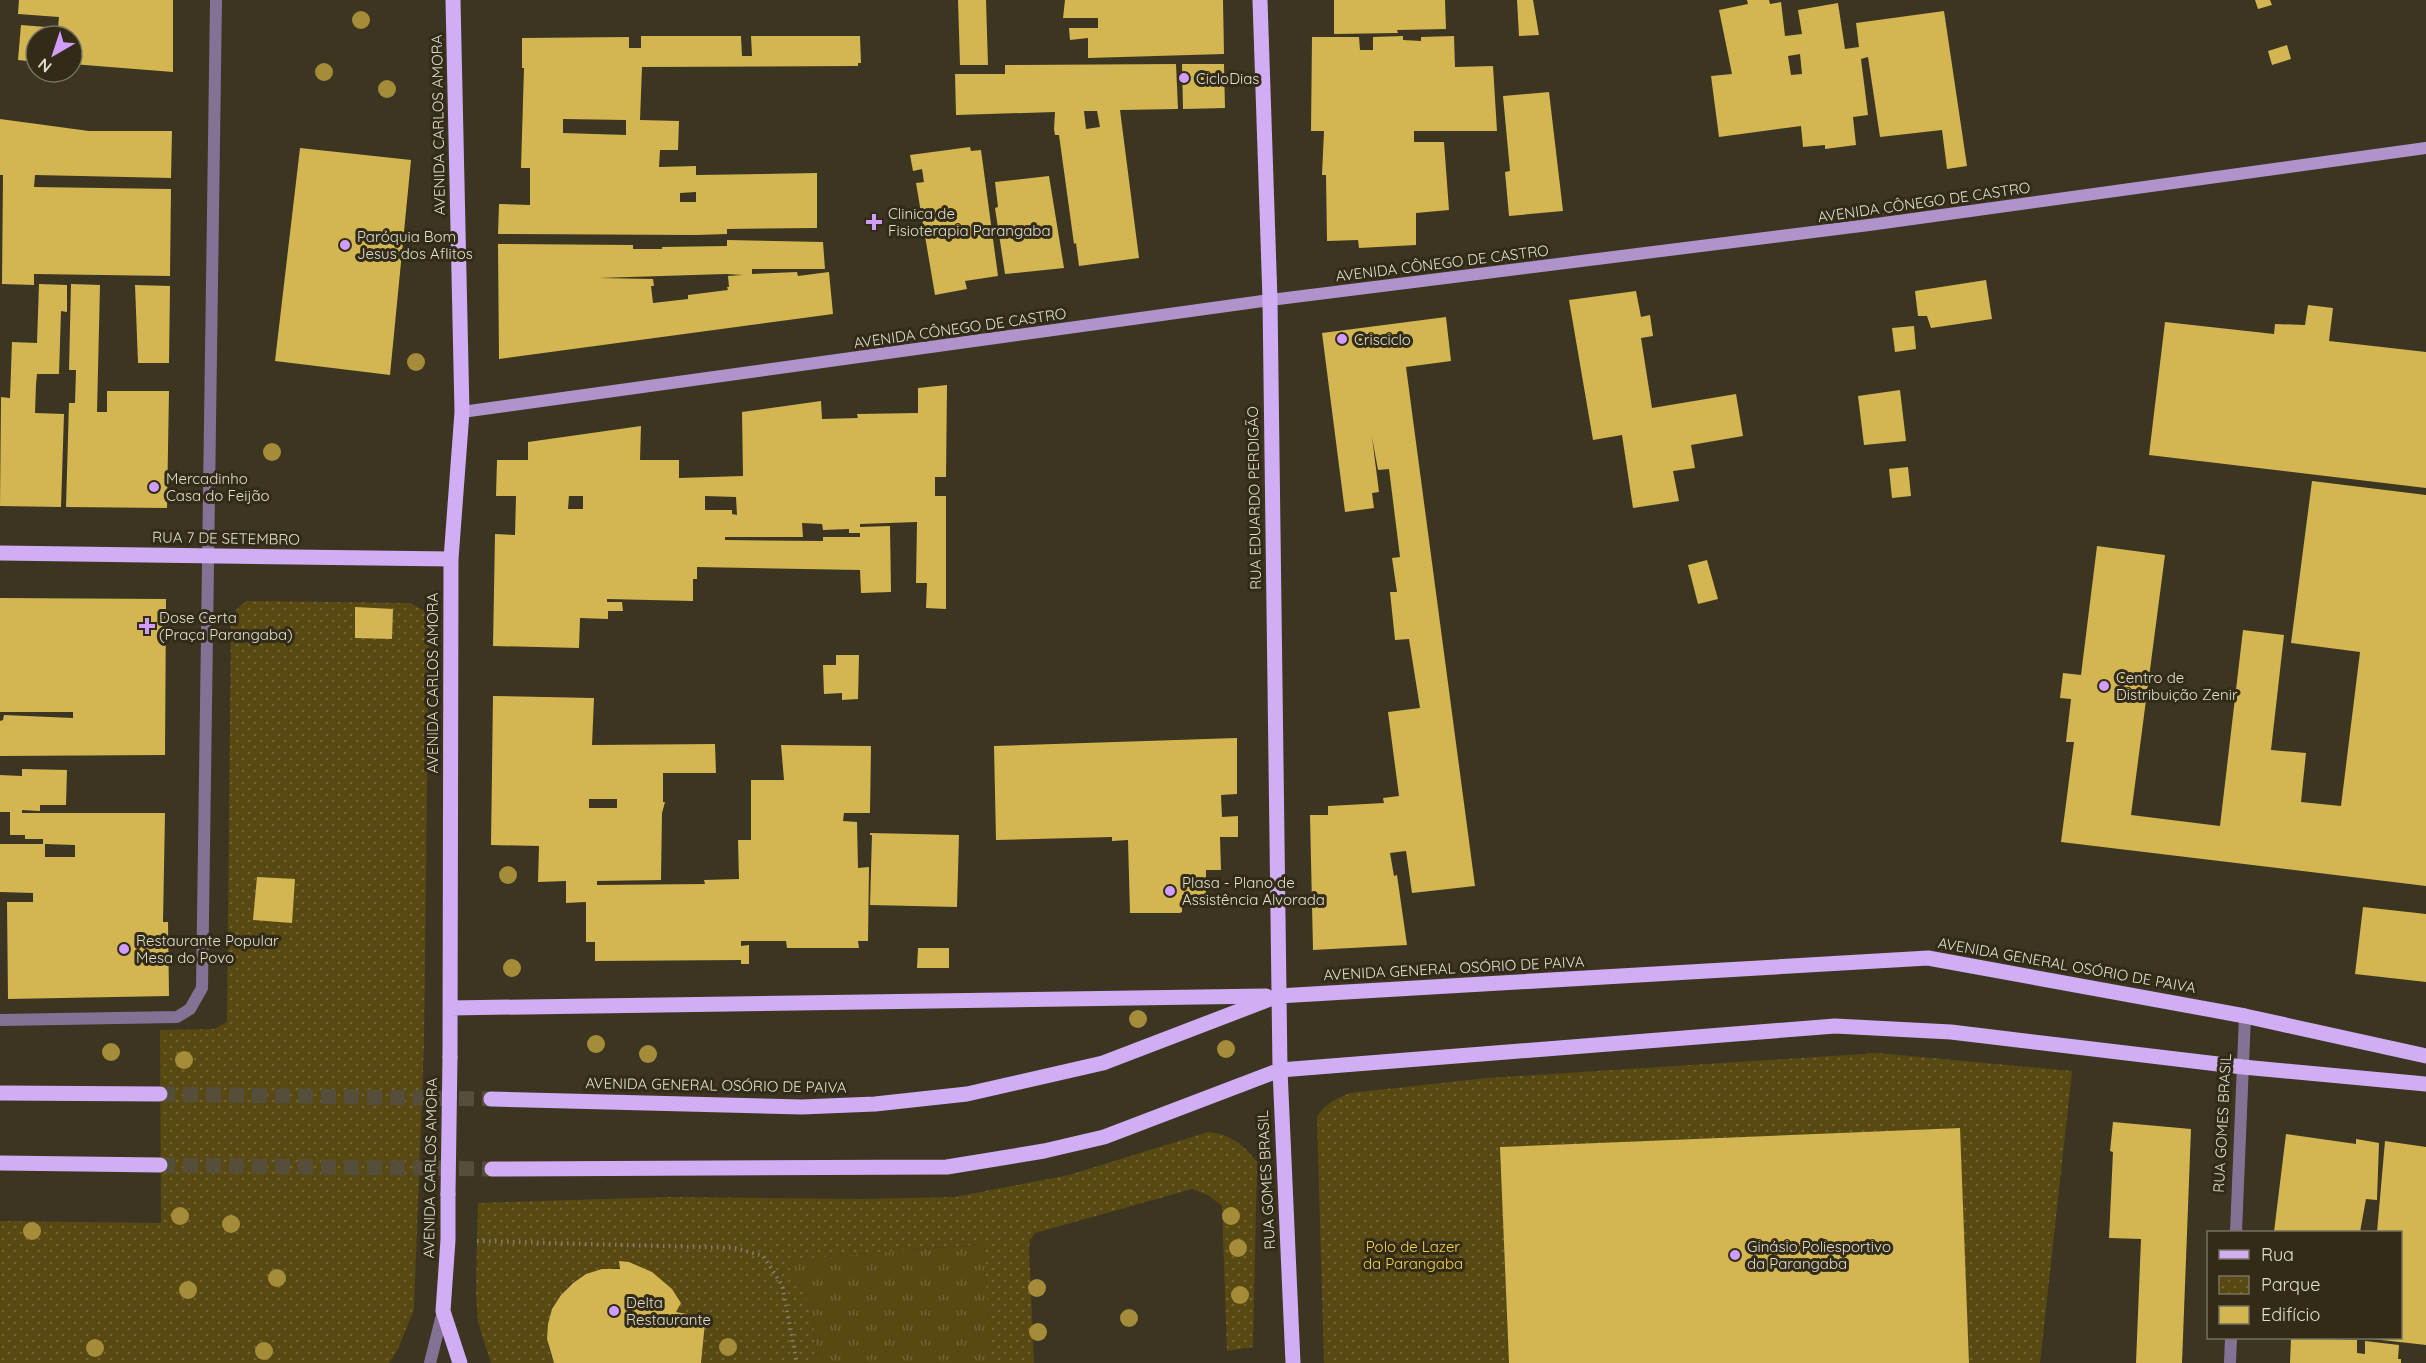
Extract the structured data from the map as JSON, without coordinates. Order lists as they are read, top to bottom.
{
  "streets": {
    "main road": [
      "AVENIDA CARLOS AMORA",
      "AVENIDA CÔNEGO DE CASTRO",
      "RUA EDUARDO PERDIGÃO",
      "RUA 7 DE SETEMBRO",
      "AVENIDA GENERAL OSÓRIO DE PAIVA",
      "RUA GOMES BRASIL"
    ]
  },
  "crossings": [
    ["AVENIDA CARLOS AMORA", "AVENIDA CÔNEGO DE CASTRO"],
    ["AVENIDA CARLOS AMORA", "RUA 7 DE SETEMBRO"],
    ["AVENIDA CÔNEGO DE CASTRO", "RUA EDUARDO PERDIGÃO"],
    ["RUA EDUARDO PERDIGÃO", "AVENIDA GENERAL OSÓRIO DE PAIVA"],
    ["RUA EDUARDO PERDIGÃO", "RUA GOMES BRASIL"],
    ["AVENIDA GENERAL OSÓRIO DE PAIVA", "RUA GOMES BRASIL"]
  ],
  "parks": ["Polo de Lazer da Parangaba"],
  "places": {
    "other": [
      "CicloDias",
      "Paróquia Bom Jesus dos Aflitos",
      "Crisciclo",
      "Mercadinho Casa do Feijão",
      "Centro de Distribuição Zenir",
      "Plasa - Plano de Assistência Alvorada",
      "Restaurante Popular Mesa do Povo",
      "Ginásio Poliesportivo da Parangaba",
      "Delta Restaurante"
    ],
    "health": ["Clinica de Fisioterapia Parangaba", "Dose Certa (Praça Parangaba)"]
  },
  "legend": ["Rua", "Parque", "Edifício"],
  "north": "bottom left"
}
